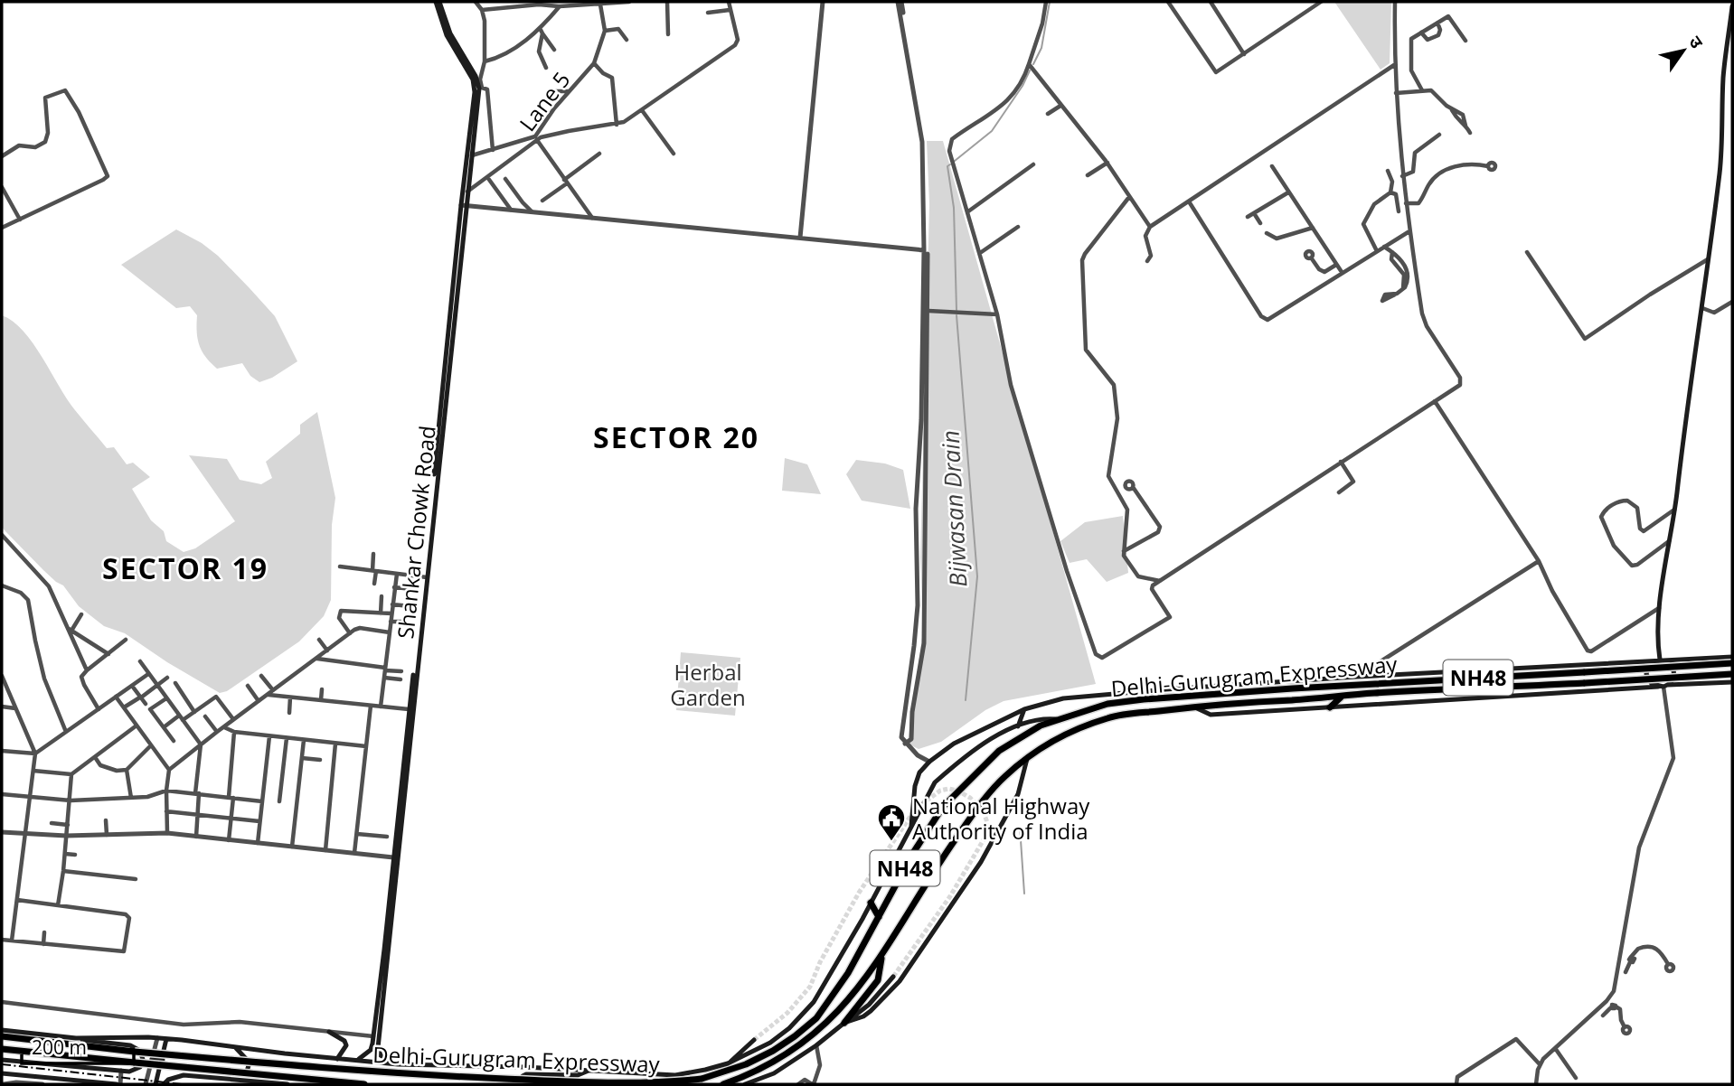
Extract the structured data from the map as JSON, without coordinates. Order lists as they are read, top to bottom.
{
  "streets": {
    "highway": ["Delhi-Gurugram Expressway", "NH48"],
    "main road": ["Shankar Chowk Road"],
    "street": ["Lane 5"]
  },
  "crossings": [
    ["Lane 5", "Shankar Chowk Road"]
  ],
  "districts": ["SECTOR 20", "SECTOR 19"],
  "water": ["Bijwasan Drain"],
  "parks": ["Herbal Garden"],
  "places": {
    "public building": ["National Highway Authority of India"]
  },
  "scale_bar": "200 m",
  "north": "top right"
}
